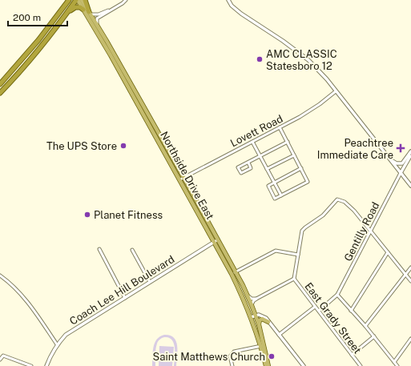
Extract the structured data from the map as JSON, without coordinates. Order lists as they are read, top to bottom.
{
  "streets": {
    "main road": ["Northside Drive East"],
    "street": [
      "Lovett Road",
      "Gentilly Road",
      "Coach Lee Hill Boulevard",
      "East Grady Street"
    ]
  },
  "crossings": [
    ["Lovett Road", "Northside Drive East"],
    ["Northside Drive East", "Coach Lee Hill Boulevard"],
    ["Gentilly Road", "East Grady Street"]
  ],
  "places": {
    "other": [
      "AMC CLASSIC Statesboro 12",
      "The UPS Store",
      "Planet Fitness",
      "Saint Matthews Church"
    ],
    "health": ["Peachtree Immediate Care"]
  },
  "scale_bar": "200 m"
}
